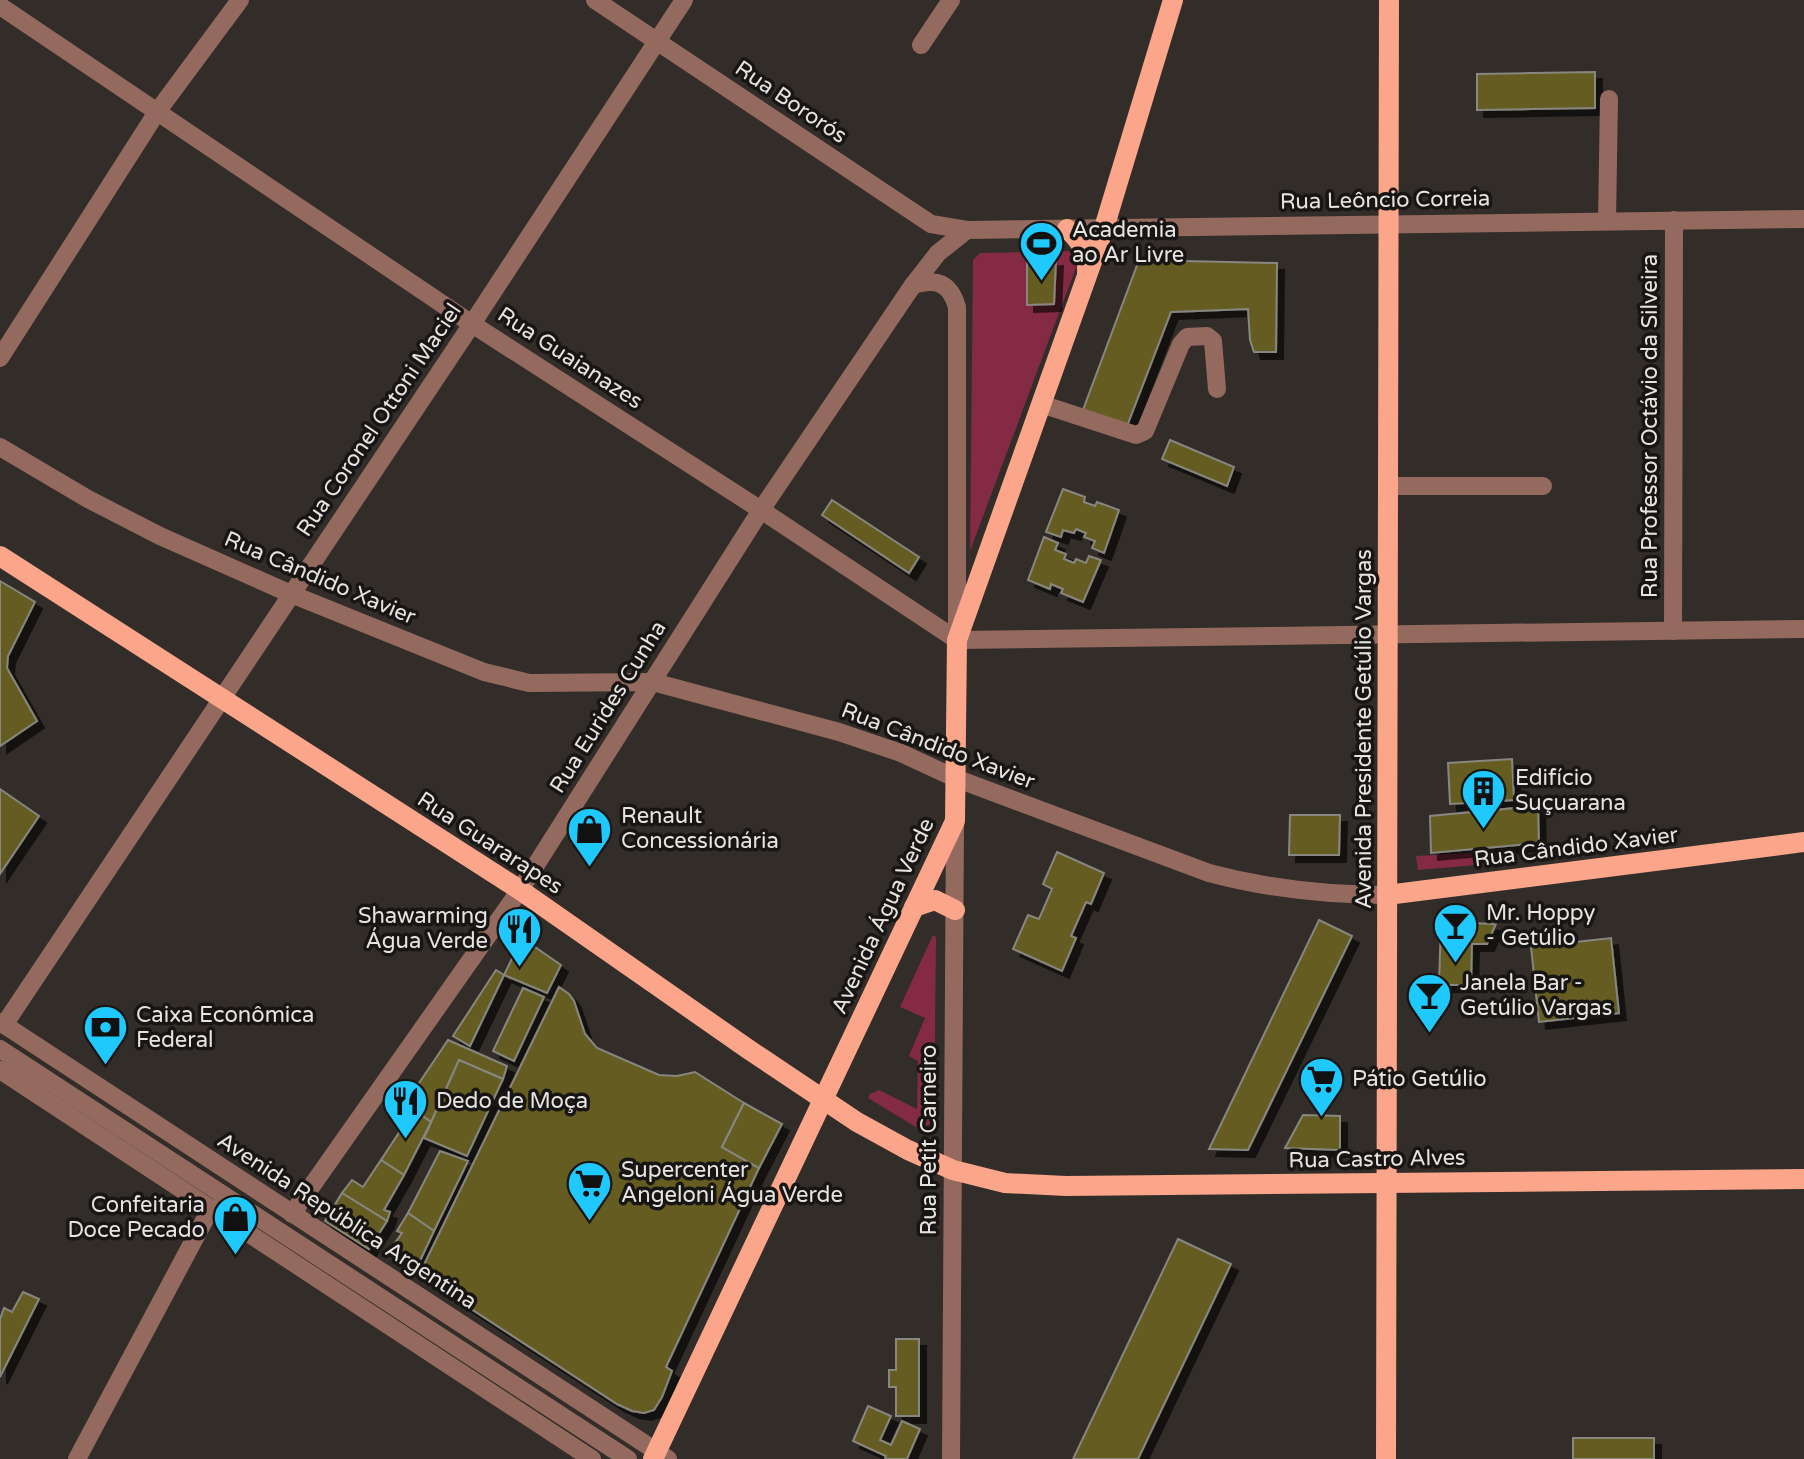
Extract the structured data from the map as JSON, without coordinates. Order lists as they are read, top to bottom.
{
  "streets": {
    "main road": [
      "Rua Cândido Xavier",
      "Avenida Presidente Getúlio Vargas",
      "Rua Guararapes",
      "Avenida Água Verde",
      "Rua Castro Alves"
    ],
    "street": [
      "Rua Bororós",
      "Rua Leôncio Correia",
      "Rua Guaianazes",
      "Rua Coronel Ottoni Maciel",
      "Rua Professor Octávio da Silveira",
      "Rua Eurides Cunha",
      "Rua Petit Carneiro",
      "Avenida República Argentina"
    ]
  },
  "crossings": [
    ["Rua Bororós", "Rua Leôncio Correia"],
    ["Rua Bororós", "Rua Coronel Ottoni Maciel"],
    ["Rua Bororós", "Rua Eurides Cunha"],
    ["Rua Leôncio Correia", "Rua Professor Octávio da Silveira"],
    ["Rua Leôncio Correia", "Rua Eurides Cunha"],
    ["Rua Leôncio Correia", "Avenida Presidente Getúlio Vargas"],
    ["Rua Leôncio Correia", "Avenida Água Verde"],
    ["Rua Guaianazes", "Rua Coronel Ottoni Maciel"],
    ["Rua Guaianazes", "Rua Eurides Cunha"],
    ["Rua Guaianazes", "Avenida Água Verde"],
    ["Rua Coronel Ottoni Maciel", "Rua Cândido Xavier"],
    ["Rua Coronel Ottoni Maciel", "Rua Guararapes"],
    ["Rua Coronel Ottoni Maciel", "Avenida República Argentina"],
    ["Rua Cândido Xavier", "Rua Eurides Cunha"],
    ["Rua Cândido Xavier", "Avenida Presidente Getúlio Vargas"],
    ["Rua Cândido Xavier", "Avenida Água Verde"],
    ["Rua Eurides Cunha", "Rua Guararapes"],
    ["Rua Eurides Cunha", "Avenida República Argentina"],
    ["Avenida Presidente Getúlio Vargas", "Rua Castro Alves"],
    ["Rua Guararapes", "Avenida Água Verde"],
    ["Rua Guararapes", "Rua Petit Carneiro"],
    ["Rua Guararapes", "Rua Castro Alves"],
    ["Avenida Água Verde", "Rua Petit Carneiro"],
    ["Avenida Água Verde", "Avenida República Argentina"],
    ["Rua Petit Carneiro", "Rua Castro Alves"]
  ],
  "places": {
    "sports": ["Academia ao Ar Livre"],
    "building": ["Edifício Suçuarana"],
    "shop": ["Renault Concessionária", "Confeitaria Doce Pecado"],
    "bar": ["Mr. Hoppy - Getúlio", "Janela Bar - Getúlio Vargas"],
    "restaurant": ["Shawarming Água Verde", "Dedo de Moça"],
    "bank": ["Caixa Econômica Federal"],
    "supermarket": ["Pátio Getúlio", "Supercenter Angeloni Água Verde"]
  }
}
